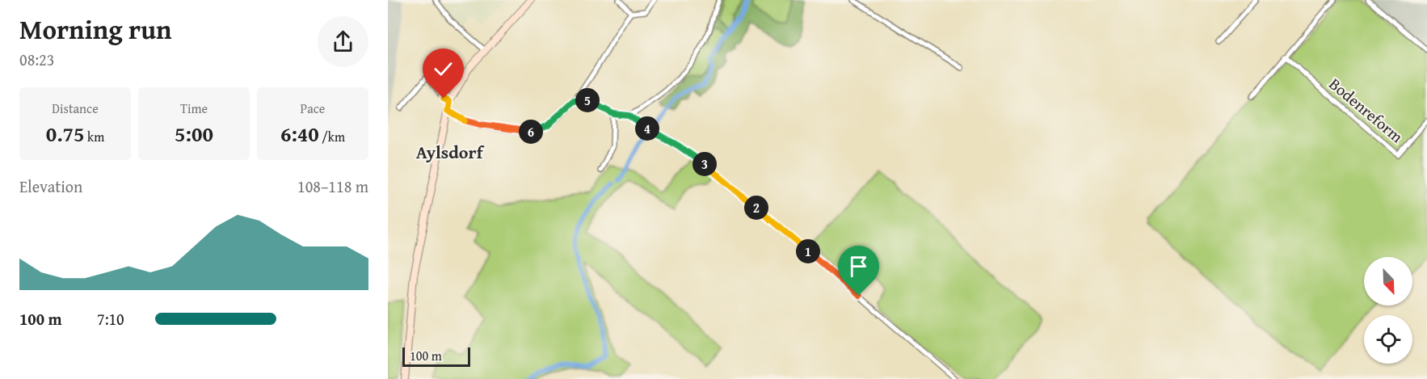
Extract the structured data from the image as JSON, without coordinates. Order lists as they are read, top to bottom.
{
  "streets": {
    "street": ["Bodenreform"]
  },
  "districts": ["Aylsdorf"],
  "scale_bar": "100 m",
  "north": "bottom right",
  "page": {
    "heading": ["Morning run", "08:23"],
    "stats": [
      ["Distance", "0.75 km"],
      ["Time", "5:00"],
      ["Pace", "6:40 /km"]
    ],
    "pins": [
      "5",
      "4",
      "6",
      "3",
      "2",
      "1"
    ],
    "chart": ["Elevation", "108–118 m"],
    "list": [
      {
        "name": "100 m",
        "note": "7:10"
      }
    ],
    "scale": "100 m"
  }
}
